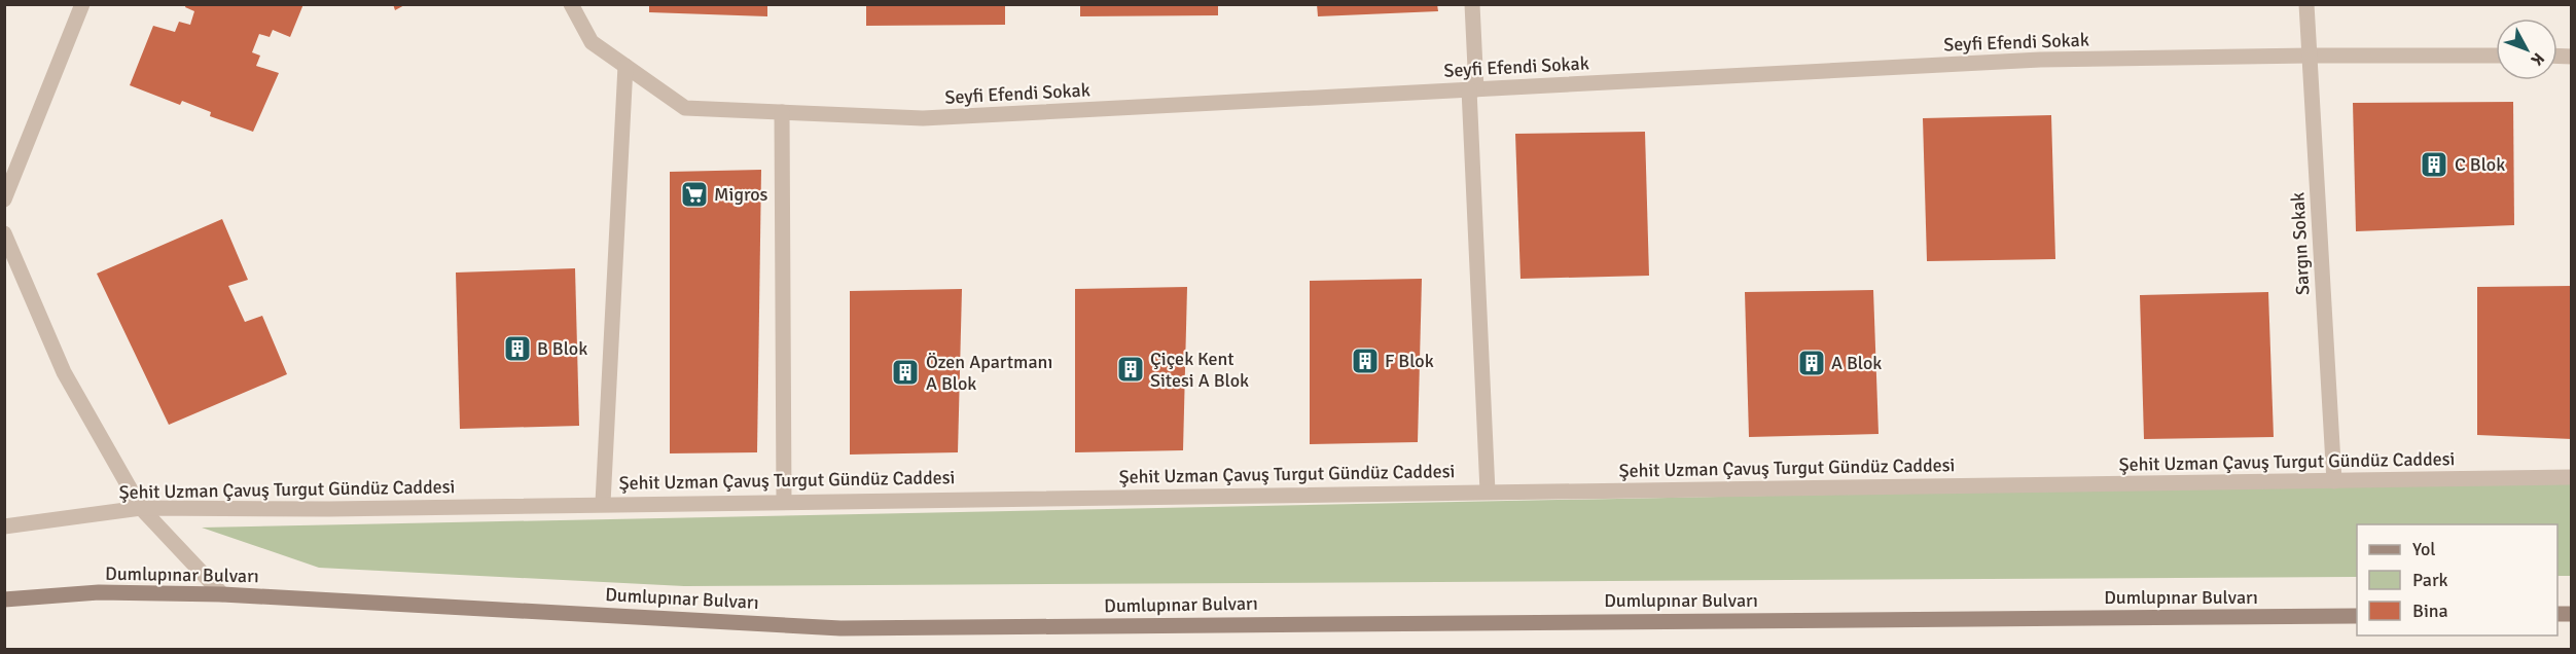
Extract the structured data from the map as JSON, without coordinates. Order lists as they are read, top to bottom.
{
  "streets": {
    "main road": ["Dumlupınar Bulvarı"],
    "street": ["Seyfi Efendi Sokak", "Sargın Sokak", "Şehit Uzman Çavuş Turgut Gündüz Caddesi"]
  },
  "crossings": [
    ["Seyfi Efendi Sokak", "Sargın Sokak"],
    ["Sargın Sokak", "Şehit Uzman Çavuş Turgut Gündüz Caddesi"]
  ],
  "places": {
    "building": [
      "C Blok",
      "B Blok",
      "F Blok",
      "A Blok",
      "Çiçek Kent Sitesi A Blok",
      "Özen Apartmanı A Blok"
    ],
    "supermarket": ["Migros"]
  },
  "legend": ["Yol", "Park", "Bina"],
  "north": "bottom right"
}
